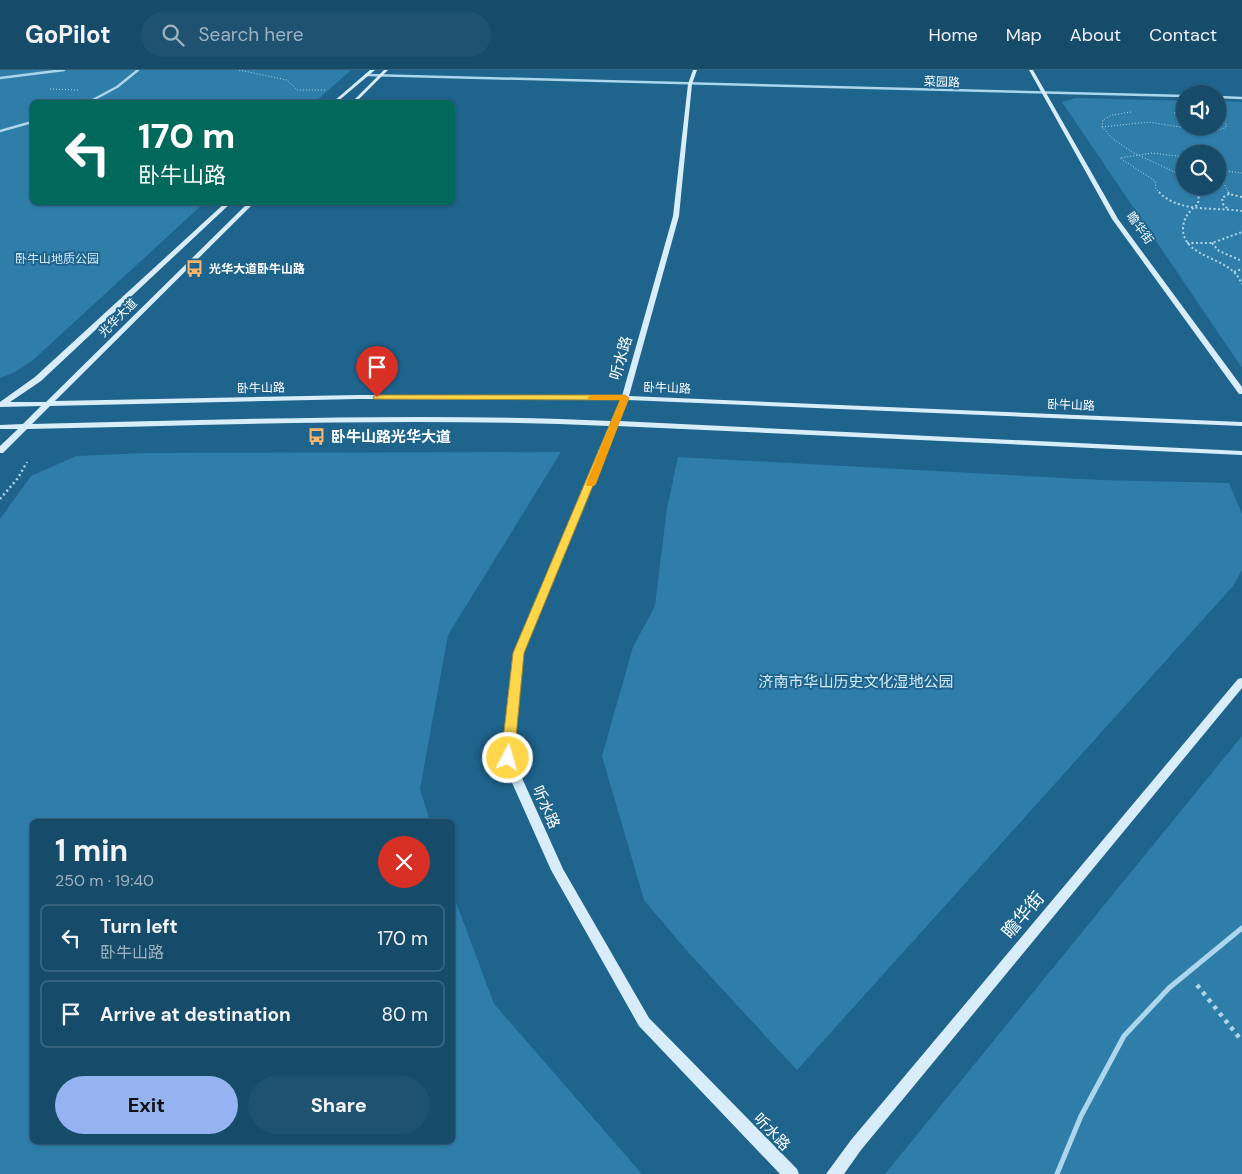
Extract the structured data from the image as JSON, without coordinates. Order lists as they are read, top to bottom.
{
  "streets": {
    "main road": [
      "瞻华街",
      "光华大道",
      "听水路",
      "卧牛山路"
    ],
    "street": ["菜园路"]
  },
  "crossings": [
    ["菜园路", "瞻华街"],
    ["菜园路", "听水路"],
    ["光华大道", "卧牛山路"],
    ["听水路", "卧牛山路"]
  ],
  "parks": ["卧牛山地质公园", "济南市华山历史文化湿地公园"],
  "places": {
    "bus stop": ["光华大道卧牛山路", "卧牛山路光华大道"]
  },
  "page": {
    "header": "GoPilot",
    "search": "Search here",
    "nav": [
      "Home",
      "Map",
      "About",
      "Contact"
    ],
    "turn": ["170 m", "卧牛山路"],
    "heading": ["1 min", "250 m · 19:40"],
    "list": [
      {
        "name": "Turn left",
        "note": "卧牛山路",
        "value": "170 m"
      },
      {
        "name": "Arrive at destination",
        "value": "80 m"
      }
    ],
    "buttons": ["Exit", "Share"]
  }
}
